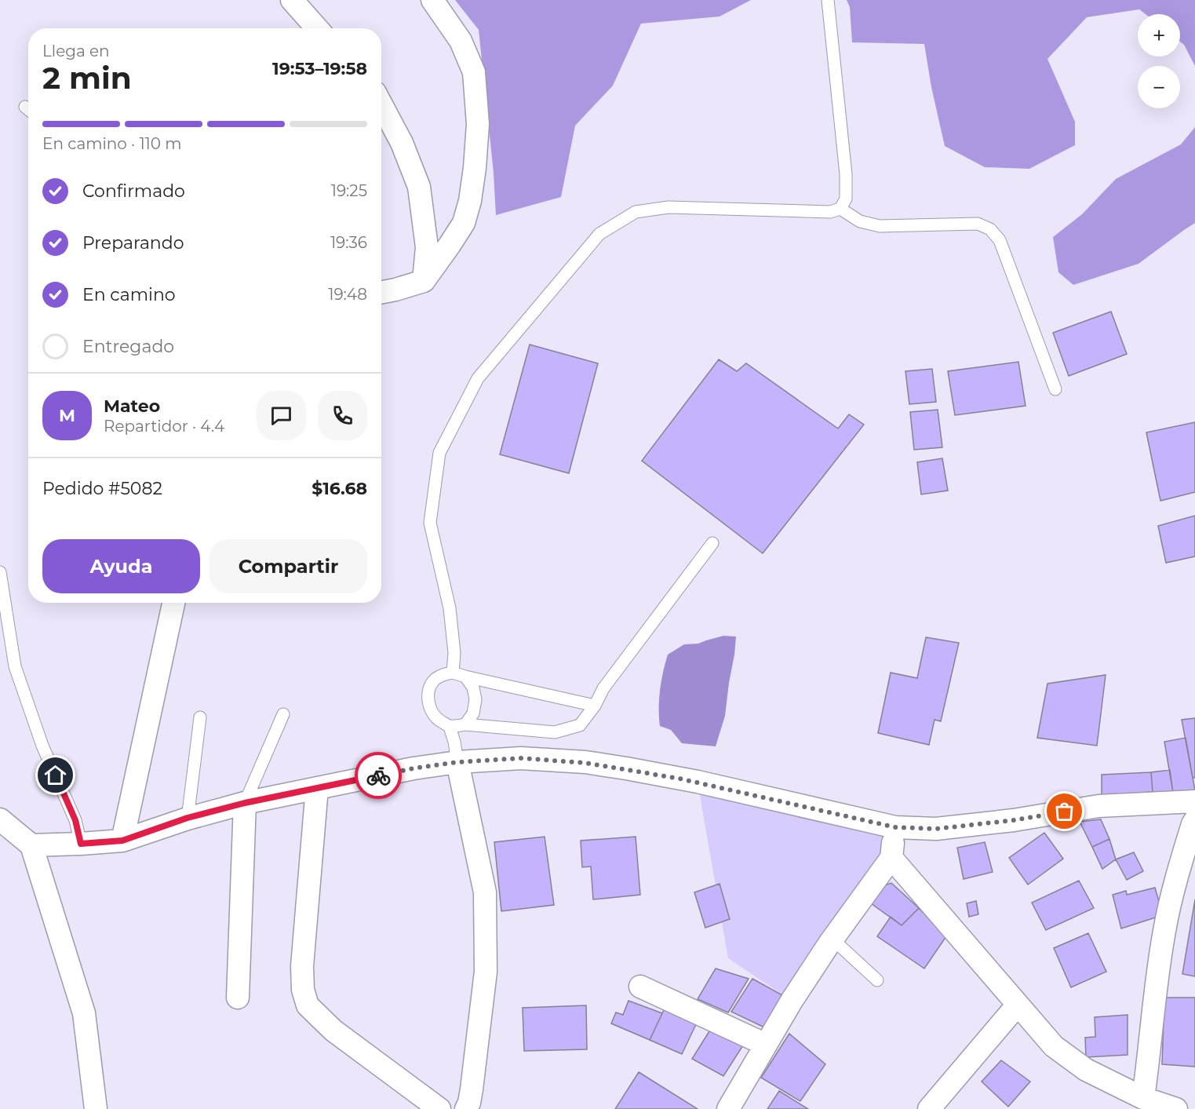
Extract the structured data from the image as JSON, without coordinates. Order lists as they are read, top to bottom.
{
  "page": {
    "map_buttons": ["+", "−"],
    "heading": ["2 min", "Llega en", "19:53–19:58"],
    "panel": [
      "Mateo",
      "Repartidor · 4.4",
      "Pedido #5082",
      "$16.68"
    ],
    "bar": "En camino · 110 m",
    "list": [
      ["Confirmado", "19:25"],
      ["Preparando", "19:36"],
      ["En camino", "19:48"],
      "Entregado"
    ],
    "round": "M",
    "buttons": ["Ayuda", "Compartir"]
  }
}
